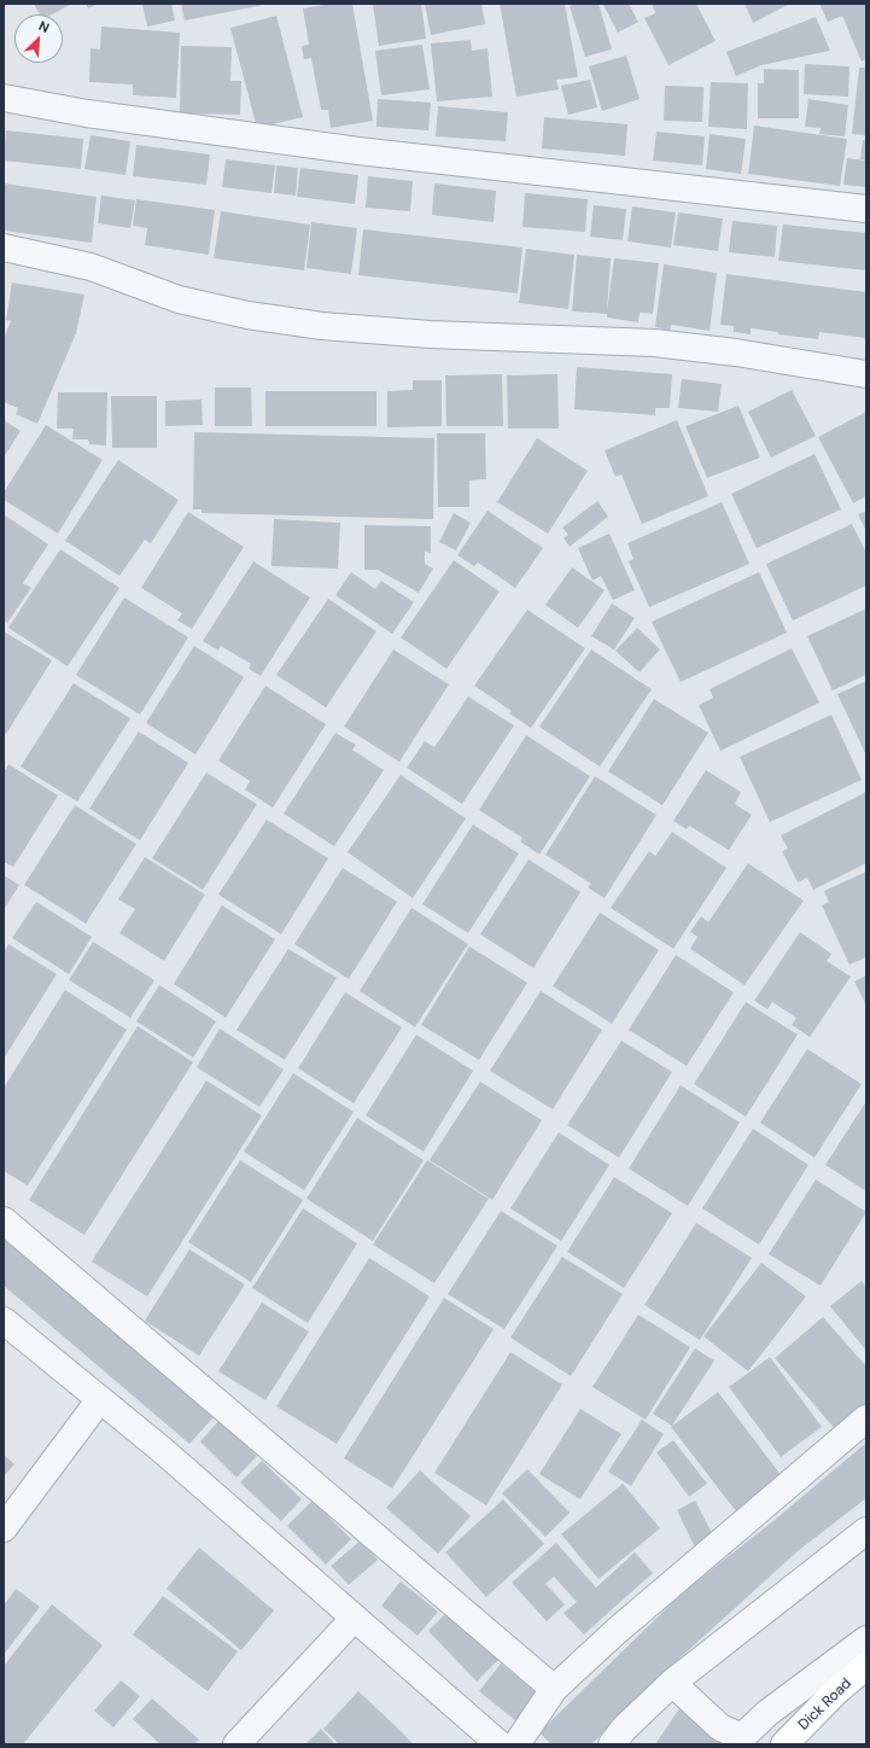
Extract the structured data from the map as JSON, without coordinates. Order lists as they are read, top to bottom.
{
  "streets": {
    "main road": ["Dick Road"]
  },
  "north": "top right"
}
